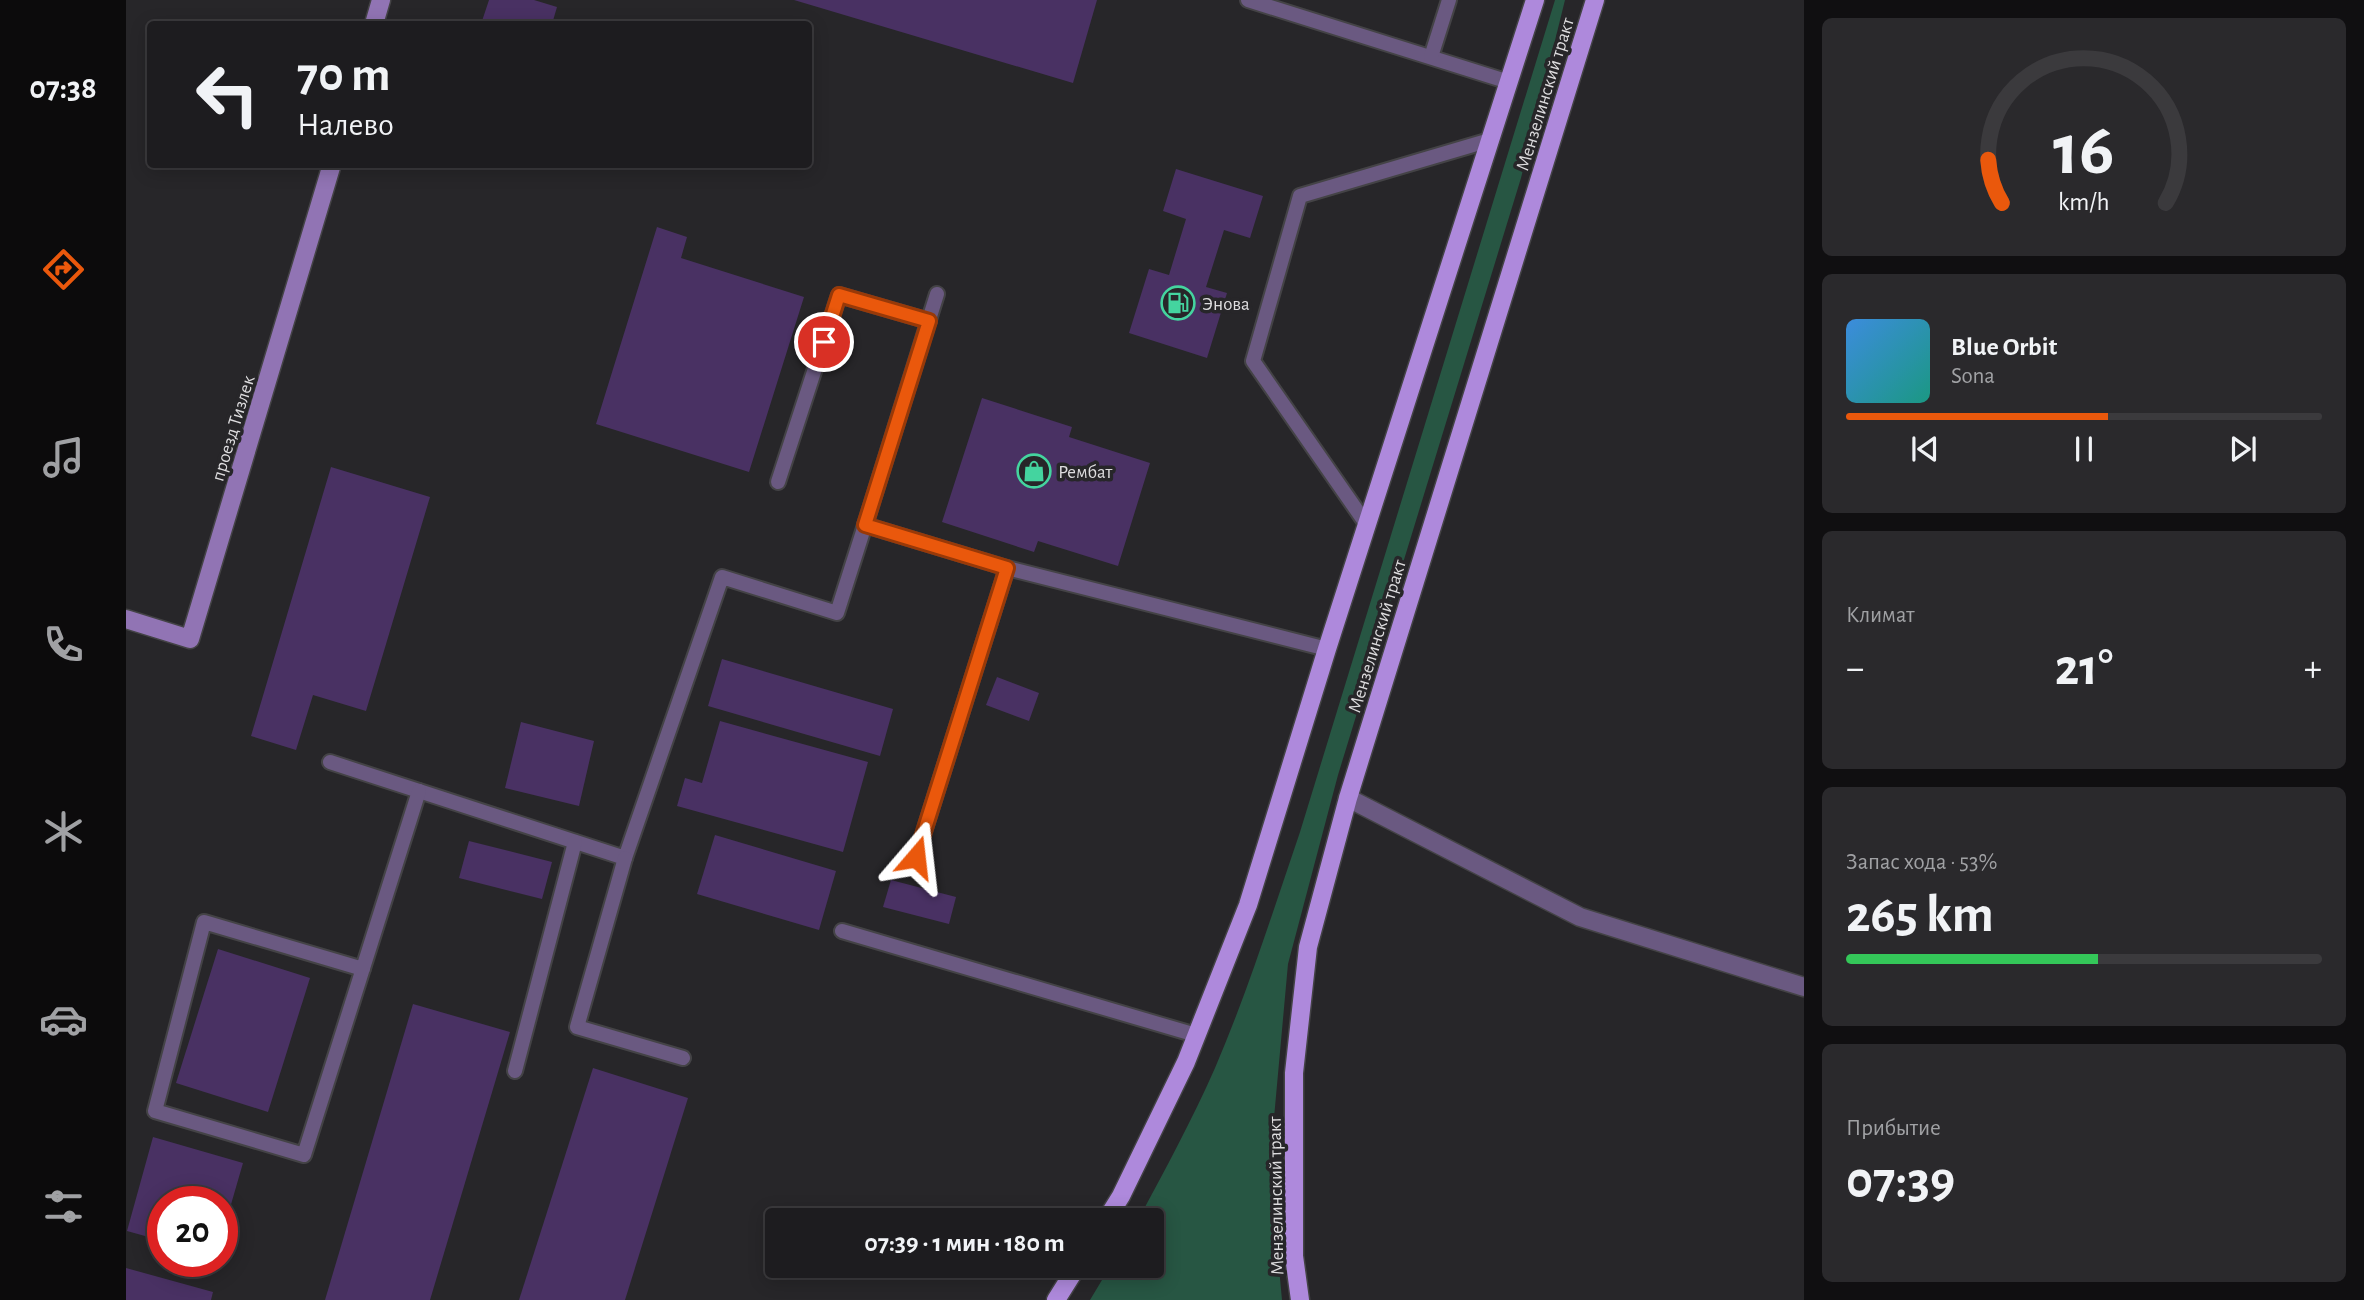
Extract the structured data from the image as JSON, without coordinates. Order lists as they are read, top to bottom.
{
  "streets": {
    "main road": ["Мензелинский тракт"],
    "street": ["проезд Тизлек"]
  },
  "places": {
    "fuel station": ["Энова"],
    "shop": ["Рембат"]
  },
  "page": {
    "tabs": "07:38",
    "turn": ["70 m", "Налево"],
    "song": ["Blue Orbit", "Sona"],
    "tile": [
      "Климат",
      ["Запас хода · 53%", "265 km"],
      ["Прибытие", "07:39"]
    ],
    "heat": ["−", "21°", "+"],
    "limit": "20",
    "trip": "07:39 · 1 мин · 180 m",
    "gauge": ["16", "km/h"]
  }
}
